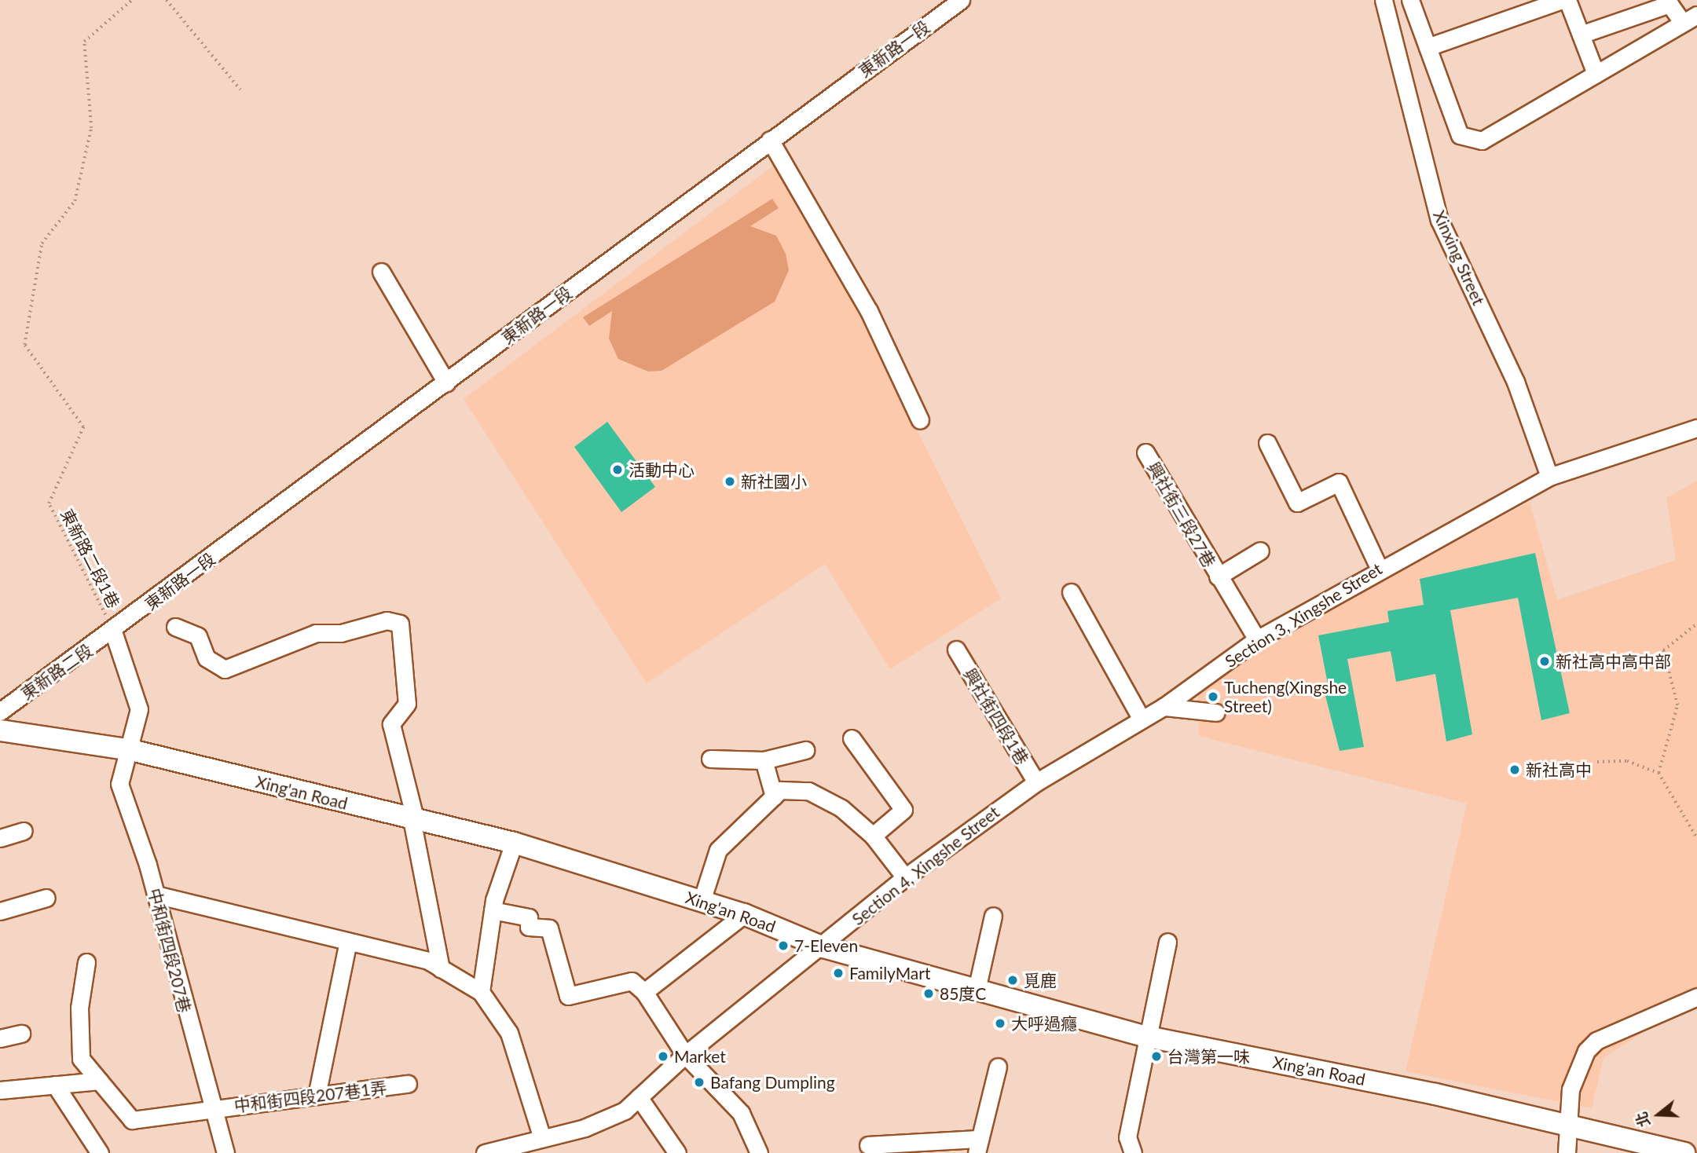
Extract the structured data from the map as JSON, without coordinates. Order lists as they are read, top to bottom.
{
  "streets": {
    "main road": ["Xing'an Road"],
    "street": [
      "東新路一段",
      "Xinxing Street",
      "興社街三段27巷",
      "Section 3, Xingshe Street",
      "東新路二段",
      "興社街四段1巷",
      "Section 4, Xingshe Street",
      "中和街四段207巷",
      "中和街四段207巷1弄"
    ],
    "path": ["東新路二段1巷"]
  },
  "crossings": [
    ["東新路一段", "東新路二段1巷"],
    ["東新路一段", "東新路二段"],
    ["東新路一段", "中和街四段207巷"],
    ["Xinxing Street", "Section 3, Xingshe Street"],
    ["興社街三段27巷", "Section 3, Xingshe Street"],
    ["東新路二段1巷", "東新路二段"],
    ["東新路二段1巷", "中和街四段207巷"],
    ["Section 3, Xingshe Street", "興社街四段1巷"],
    ["Section 3, Xingshe Street", "Section 4, Xingshe Street"],
    ["東新路二段", "中和街四段207巷"],
    ["興社街四段1巷", "Section 4, Xingshe Street"],
    ["Xing'an Road", "Section 4, Xingshe Street"],
    ["Xing'an Road", "中和街四段207巷"],
    ["中和街四段207巷", "中和街四段207巷1弄"]
  ],
  "places": [
    "活動中心",
    "新社國小",
    "新社高中高中部",
    "Tucheng(Xingshe Street)",
    "新社高中",
    "7-Eleven",
    "FamilyMart",
    "覓鹿",
    "85度C",
    "大呼過癮",
    "Market",
    "台灣第一味",
    "Bafang Dumpling"
  ],
  "north": "left"
}
